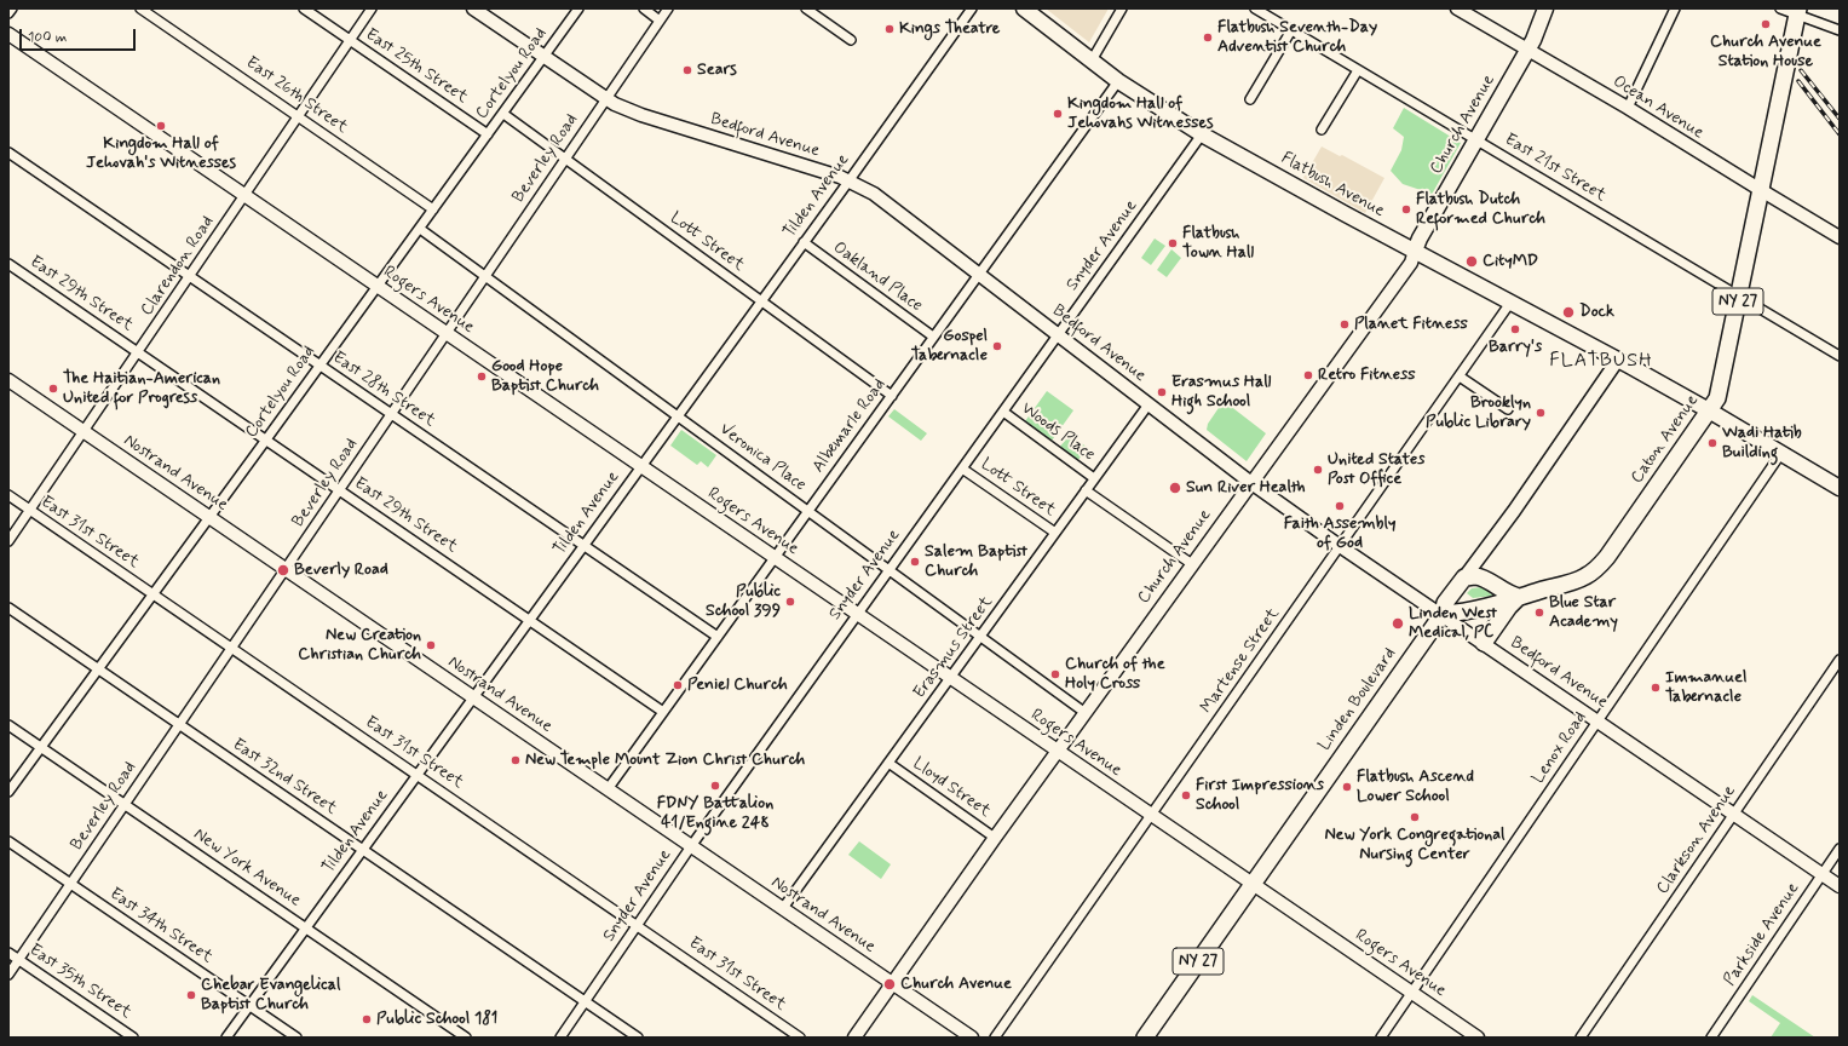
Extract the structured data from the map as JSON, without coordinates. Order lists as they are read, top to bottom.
{
  "streets": {
    "highway": ["NY 27", "Caton Avenue", "Linden Boulevard"],
    "main road": [
      "Ocean Avenue",
      "Church Avenue",
      "Bedford Avenue",
      "Flatbush Avenue",
      "Rogers Avenue",
      "Nostrand Avenue"
    ],
    "street": [
      "East 25th Street",
      "Cortelyou Road",
      "East 26th Street",
      "Beverley Road",
      "East 21st Street",
      "Tilden Avenue",
      "Lott Street",
      "Snyder Avenue",
      "Clarendon Road",
      "Oakland Place",
      "East 29th Street",
      "East 28th Street",
      "Albemarle Road",
      "Woods Place",
      "Veronica Place",
      "East 31st Street",
      "Erasmus Street",
      "Martense Street",
      "Lenox Road",
      "East 32nd Street",
      "Lloyd Street",
      "Clarkson Avenue",
      "New York Avenue",
      "East 34th Street",
      "Parkside Avenue",
      "East 35th Street"
    ]
  },
  "crossings": [
    ["East 25th Street", "Cortelyou Road"],
    ["East 25th Street", "Clarendon Road"],
    ["Cortelyou Road", "East 26th Street"],
    ["Cortelyou Road", "Bedford Avenue"],
    ["Cortelyou Road", "Lott Street"],
    ["Cortelyou Road", "East 29th Street"],
    ["Cortelyou Road", "Rogers Avenue"],
    ["Cortelyou Road", "East 28th Street"],
    ["Cortelyou Road", "Veronica Place"],
    ["Cortelyou Road", "Nostrand Avenue"],
    ["Cortelyou Road", "East 31st Street"],
    ["Cortelyou Road", "East 32nd Street"],
    ["Cortelyou Road", "New York Avenue"],
    ["East 26th Street", "Clarendon Road"],
    ["Ocean Avenue", "Church Avenue"],
    ["Ocean Avenue", "Caton Avenue"],
    ["Church Avenue", "Bedford Avenue"],
    ["Church Avenue", "East 21st Street"],
    ["Church Avenue", "Flatbush Avenue"],
    ["Church Avenue", "Rogers Avenue"],
    ["Church Avenue", "Woods Place"],
    ["Church Avenue", "Veronica Place"],
    ["Church Avenue", "Nostrand Avenue"],
    ["Church Avenue", "Lloyd Street"],
    ["Bedford Avenue", "Beverley Road"],
    ["Bedford Avenue", "Tilden Avenue"],
    ["Bedford Avenue", "Snyder Avenue"],
    ["Bedford Avenue", "Albemarle Road"],
    ["Bedford Avenue", "Caton Avenue"],
    ["Bedford Avenue", "Erasmus Street"],
    ["Bedford Avenue", "Martense Street"],
    ["Bedford Avenue", "Linden Boulevard"],
    ["Bedford Avenue", "Lenox Road"],
    ["Bedford Avenue", "Clarkson Avenue"],
    ["Bedford Avenue", "Parkside Avenue"],
    ["Beverley Road", "Lott Street"],
    ["Beverley Road", "East 29th Street"],
    ["Beverley Road", "Rogers Avenue"],
    ["Beverley Road", "East 28th Street"],
    ["Beverley Road", "Veronica Place"],
    ["Beverley Road", "Nostrand Avenue"],
    ["Beverley Road", "East 31st Street"],
    ["Beverley Road", "East 32nd Street"],
    ["Beverley Road", "New York Avenue"],
    ["Beverley Road", "East 34th Street"],
    ["Beverley Road", "East 35th Street"],
    ["East 21st Street", "Caton Avenue"],
    ["Flatbush Avenue", "Snyder Avenue"],
    ["Flatbush Avenue", "Albemarle Road"],
    ["Flatbush Avenue", "Caton Avenue"],
    ["Flatbush Avenue", "Martense Street"],
    ["Flatbush Avenue", "Linden Boulevard"],
    ["Flatbush Avenue", "Lenox Road"],
    ["Tilden Avenue", "Lott Street"],
    ["Tilden Avenue", "Oakland Place"],
    ["Tilden Avenue", "East 29th Street"],
    ["Tilden Avenue", "Rogers Avenue"],
    ["Tilden Avenue", "East 28th Street"],
    ["Tilden Avenue", "Veronica Place"],
    ["Tilden Avenue", "Nostrand Avenue"],
    ["Tilden Avenue", "East 31st Street"],
    ["Tilden Avenue", "East 32nd Street"],
    ["Tilden Avenue", "New York Avenue"],
    ["Tilden Avenue", "East 34th Street"],
    ["Lott Street", "Snyder Avenue"],
    ["Lott Street", "Albemarle Road"],
    ["Lott Street", "Erasmus Street"],
    ["Snyder Avenue", "Rogers Avenue"],
    ["Snyder Avenue", "Woods Place"],
    ["Snyder Avenue", "Veronica Place"],
    ["Snyder Avenue", "Nostrand Avenue"],
    ["Snyder Avenue", "East 31st Street"],
    ["Snyder Avenue", "East 32nd Street"],
    ["Clarendon Road", "East 29th Street"],
    ["Clarendon Road", "Rogers Avenue"],
    ["Clarendon Road", "East 28th Street"],
    ["Clarendon Road", "Nostrand Avenue"],
    ["Clarendon Road", "East 31st Street"],
    ["Oakland Place", "Albemarle Road"],
    ["East 29th Street", "Albemarle Road"],
    ["Rogers Avenue", "Albemarle Road"],
    ["Rogers Avenue", "Erasmus Street"],
    ["Rogers Avenue", "Martense Street"],
    ["Rogers Avenue", "Linden Boulevard"],
    ["Rogers Avenue", "Lenox Road"],
    ["East 28th Street", "Albemarle Road"],
    ["Albemarle Road", "Veronica Place"],
    ["Albemarle Road", "Nostrand Avenue"],
    ["Woods Place", "Erasmus Street"],
    ["Caton Avenue", "Linden Boulevard"],
    ["Veronica Place", "Erasmus Street"],
    ["Nostrand Avenue", "Erasmus Street"],
    ["Erasmus Street", "Lloyd Street"]
  ],
  "districts": ["FLATBUSH"],
  "places": [
    "Church Avenue Station House",
    "Kings Theatre",
    "Flatbush Seventh-Day Adventist Church",
    "Sears",
    "Kingdom Hall of Jehovahs Witnesses",
    "Kingdom Hall of Jehovah's Witnesses",
    "Flatbush Dutch Reformed Church",
    "Flatbush Town Hall",
    "CityMD",
    "Dock",
    "Planet Fitness",
    "Barry's",
    "Gospel Tabernacle",
    "Retro Fitness",
    "Good Hope Baptist Church",
    "The Haitian-American United for Progress",
    "Erasmus Hall High School",
    "Brooklyn Public Library",
    "Wadi Hatib Building",
    "United States Post Office",
    "Sun River Health",
    "Faith Assembly of God",
    "Salem Baptist Church",
    "Beverly Road",
    "Public School 399",
    "Blue Star Academy",
    "Linden West Medical, PC",
    "New Creation Christian Church",
    "Church of the Holy Cross",
    "Peniel Church",
    "Immanuel Tabernacle",
    "New Temple Mount Zion Christ Church",
    "FDNY Battalion 41/Engine 248",
    "Flatbush Ascend Lower School",
    "First Impressions School",
    "New York Congregational Nursing Center",
    "Church Avenue",
    "Chebar Evangelical Baptist Church",
    "Public School 181"
  ],
  "scale_bar": "100 m"
}
